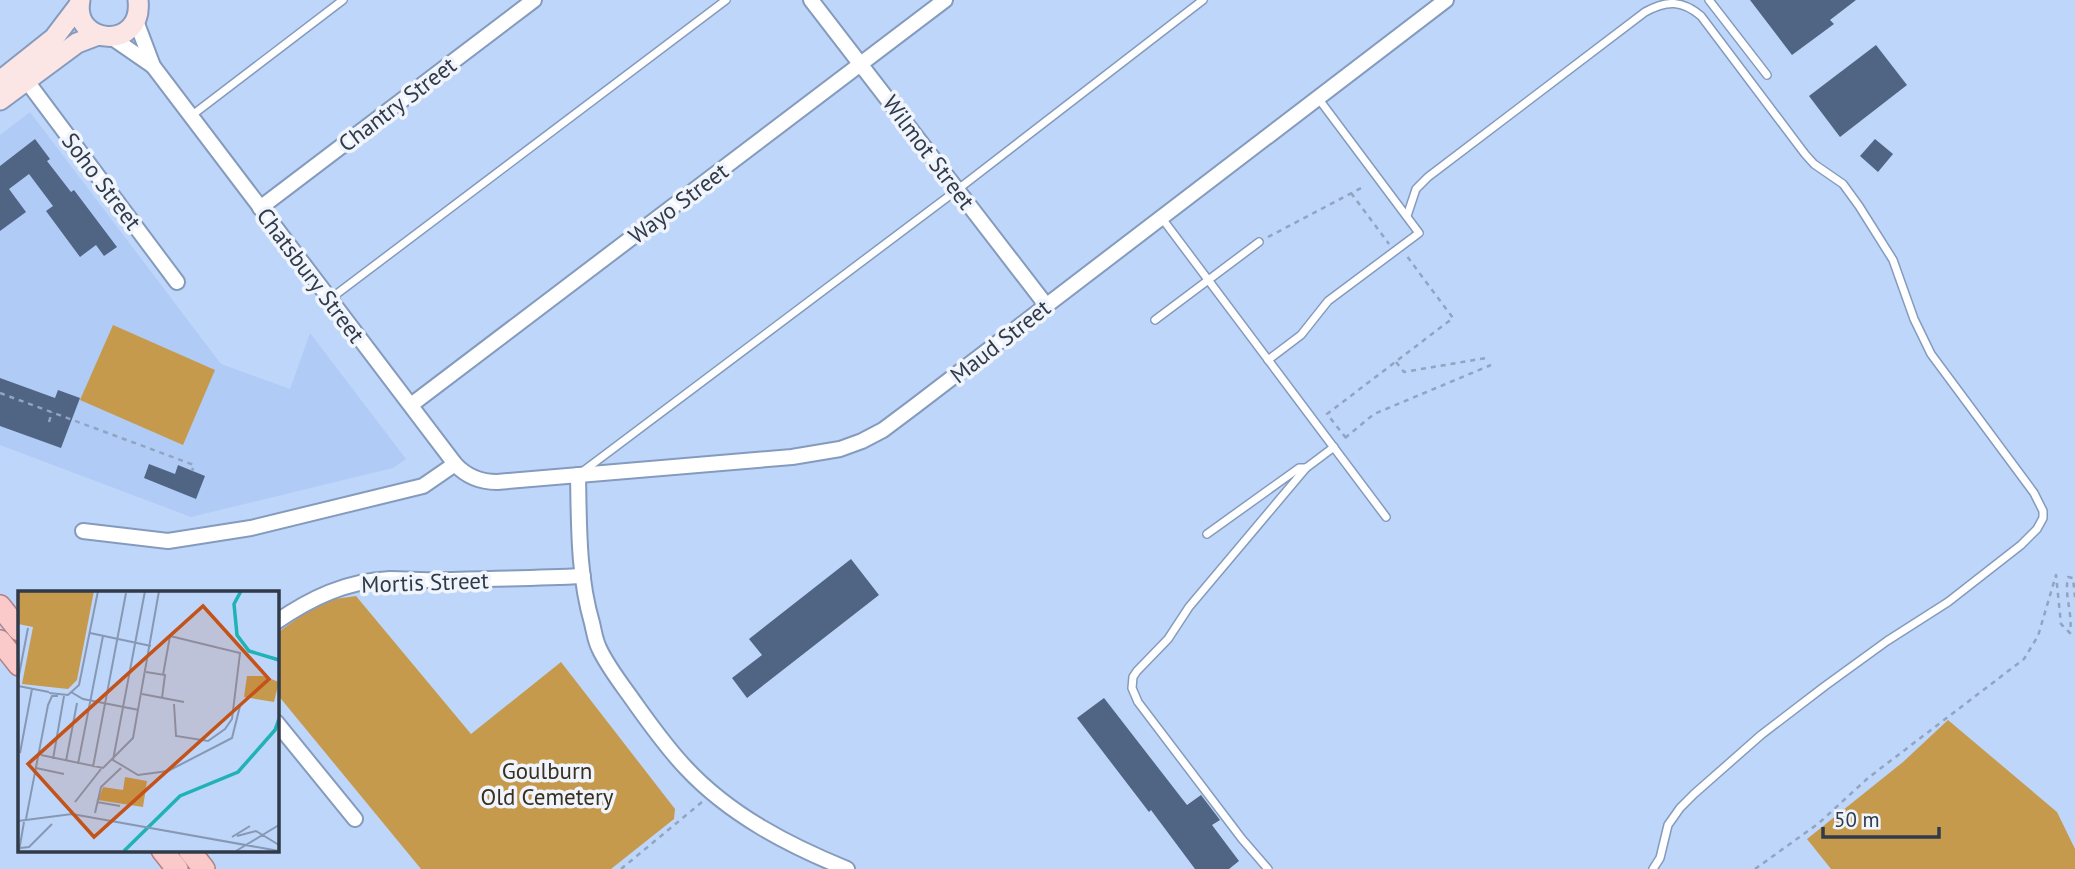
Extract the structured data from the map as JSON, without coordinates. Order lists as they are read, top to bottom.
{
  "streets": {
    "street": [
      "Chantry Street",
      "Wilmot Street",
      "Soho Street",
      "Wayo Street",
      "Chatsbury Street",
      "Maud Street",
      "Mortis Street"
    ]
  },
  "crossings": [
    ["Chantry Street", "Chatsbury Street"],
    ["Wilmot Street", "Wayo Street"],
    ["Wilmot Street", "Maud Street"],
    ["Wayo Street", "Chatsbury Street"],
    ["Chatsbury Street", "Maud Street"]
  ],
  "parks": ["Goulburn Old Cemetery"],
  "scale_bar": "50 m"
}
